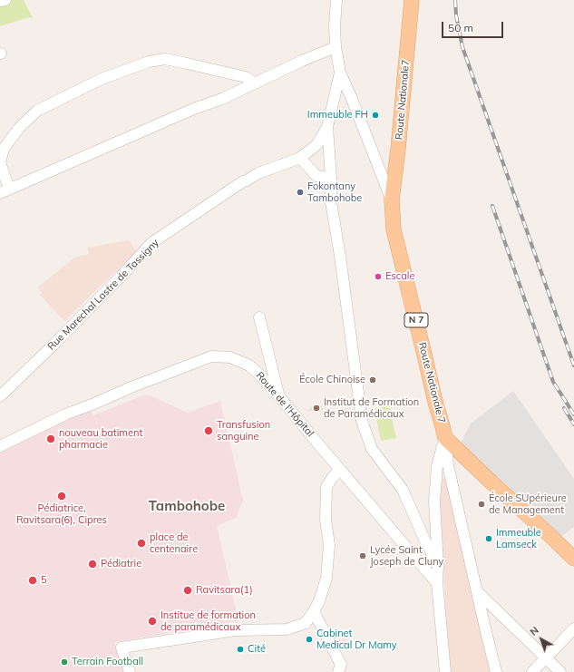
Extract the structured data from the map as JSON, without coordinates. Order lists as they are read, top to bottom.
{
  "streets": {
    "main road": ["Route Nationale7", "N 7", "Route Nationale 7"],
    "street": ["Rue Marechal Lastre de Tassigny", "Route de l'Hôpital"]
  },
  "crossings": [
    ["Route Nationale7", "Route Nationale 7"]
  ],
  "districts": ["Tambohobe"],
  "places": [
    "Immeuble FH",
    "Fokontany Tambohobe",
    "Escale",
    "École Chinoise",
    "Institut de Formation de Paramédicaux",
    "Transfusion sanguine",
    "nouveau batiment pharmacie",
    "Pédiatrice, Ravitsara(6), Cipres",
    "École SUpérieure de Management",
    "Immeuble Lamseck",
    "place de centenaire",
    "Lycée Saint Joseph de Cluny",
    "Pédiatrie",
    "5",
    "Ravitsara(1)",
    "Institue de formation de paramédicaux",
    "Cabinet Medical Dr Mamy",
    "Cité",
    "Terrain Football"
  ],
  "scale_bar": "50 m",
  "north": "top left"
}
